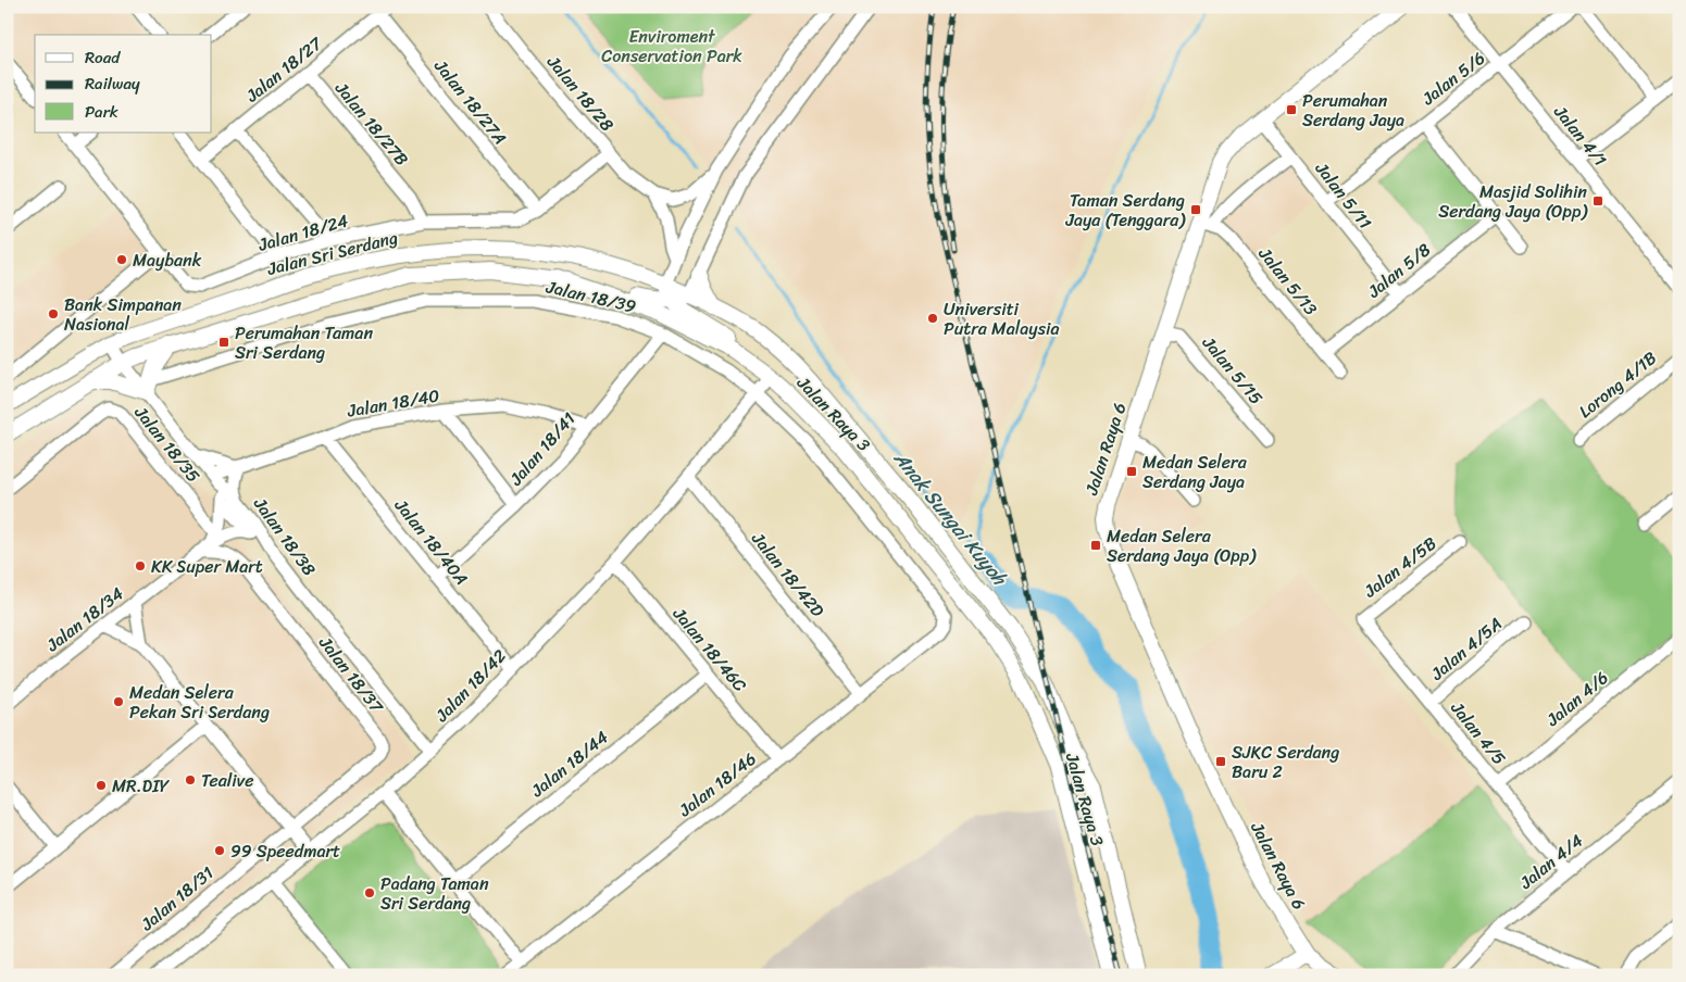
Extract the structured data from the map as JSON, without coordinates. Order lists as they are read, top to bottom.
{
  "streets": {
    "street": [
      "Jalan 18/27",
      "Jalan 5/6",
      "Jalan 18/28",
      "Jalan 18/27A",
      "Jalan 18/27B",
      "Jalan 4/1",
      "Jalan 5/11",
      "Jalan 18/24",
      "Jalan Sri Serdang",
      "Jalan 5/8",
      "Jalan 5/13",
      "Jalan 18/39",
      "Jalan 5/15",
      "Lorong 4/1B",
      "Jalan 18/40",
      "Jalan Raya 3",
      "Jalan 18/35",
      "Jalan 18/41",
      "Jalan Raya 6",
      "Jalan 18/38",
      "Jalan 18/40A",
      "Jalan 4/5B",
      "Jalan 18/42D",
      "Jalan 18/34",
      "Jalan 4/5A",
      "Jalan 18/46C",
      "Jalan 18/37",
      "Jalan 18/42",
      "Jalan 4/6",
      "Jalan 4/5",
      "Jalan 18/44",
      "Jalan 18/46",
      "Jalan 4/4",
      "Jalan 18/31"
    ]
  },
  "crossings": [
    ["Jalan 18/27", "Jalan 18/27A"],
    ["Jalan 18/27", "Jalan 18/27B"],
    ["Jalan 5/6", "Jalan 4/1"],
    ["Jalan 5/6", "Jalan 5/11"],
    ["Jalan 18/28", "Jalan 18/24"],
    ["Jalan 18/27A", "Jalan 18/24"],
    ["Jalan 18/27B", "Jalan 18/24"],
    ["Jalan 5/11", "Jalan 5/8"],
    ["Jalan 5/11", "Jalan Raya 6"],
    ["Jalan Sri Serdang", "Jalan Raya 3"],
    ["Jalan Sri Serdang", "Jalan 18/38"],
    ["Jalan 5/8", "Jalan 5/13"],
    ["Jalan 5/13", "Jalan Raya 6"],
    ["Jalan 18/39", "Jalan 18/41"],
    ["Jalan 18/39", "Jalan 18/38"],
    ["Jalan 18/39", "Jalan 18/42"],
    ["Jalan 18/39", "Jalan 18/46"],
    ["Jalan 5/15", "Jalan Raya 6"],
    ["Jalan 18/40", "Jalan 18/41"],
    ["Jalan 18/40", "Jalan 18/38"],
    ["Jalan 18/40", "Jalan 18/40A"],
    ["Jalan Raya 3", "Jalan 18/42"],
    ["Jalan 18/35", "Jalan 18/34"],
    ["Jalan 18/41", "Jalan 18/40A"],
    ["Jalan 18/38", "Jalan 18/42"],
    ["Jalan 18/40A", "Jalan 18/42"],
    ["Jalan 4/5B", "Jalan 4/5"],
    ["Jalan 18/42D", "Jalan 18/42"],
    ["Jalan 18/42D", "Jalan 18/46"],
    ["Jalan 18/34", "Jalan 18/37"],
    ["Jalan 4/5A", "Jalan 4/5"],
    ["Jalan 18/46C", "Jalan 18/42"],
    ["Jalan 18/46C", "Jalan 18/44"],
    ["Jalan 18/46C", "Jalan 18/46"],
    ["Jalan 18/37", "Jalan 18/31"],
    ["Jalan 4/6", "Jalan 4/5"],
    ["Jalan 4/5", "Jalan 4/4"]
  ],
  "water": ["Anak Sungai Kuyoh"],
  "parks": ["Enviroment Conservation Park"],
  "places": {
    "transit": [
      "Perumahan Serdang Jaya",
      "Masjid Solihin Serdang Jaya (Opp)",
      "Taman Serdang Jaya (Tenggara)",
      "Perumahan Taman Sri Serdang",
      "Medan Selera Serdang Jaya",
      "Medan Selera Serdang Jaya (Opp)",
      "SJKC Serdang Baru 2"
    ],
    "other": [
      "Maybank",
      "Bank Simpanan Nasional",
      "Universiti Putra Malaysia",
      "KK Super Mart",
      "Medan Selera Pekan Sri Serdang",
      "Tealive",
      "MR.DIY",
      "99 Speedmart",
      "Padang Taman Sri Serdang"
    ]
  },
  "legend": ["Road", "Railway", "Park"]
}
